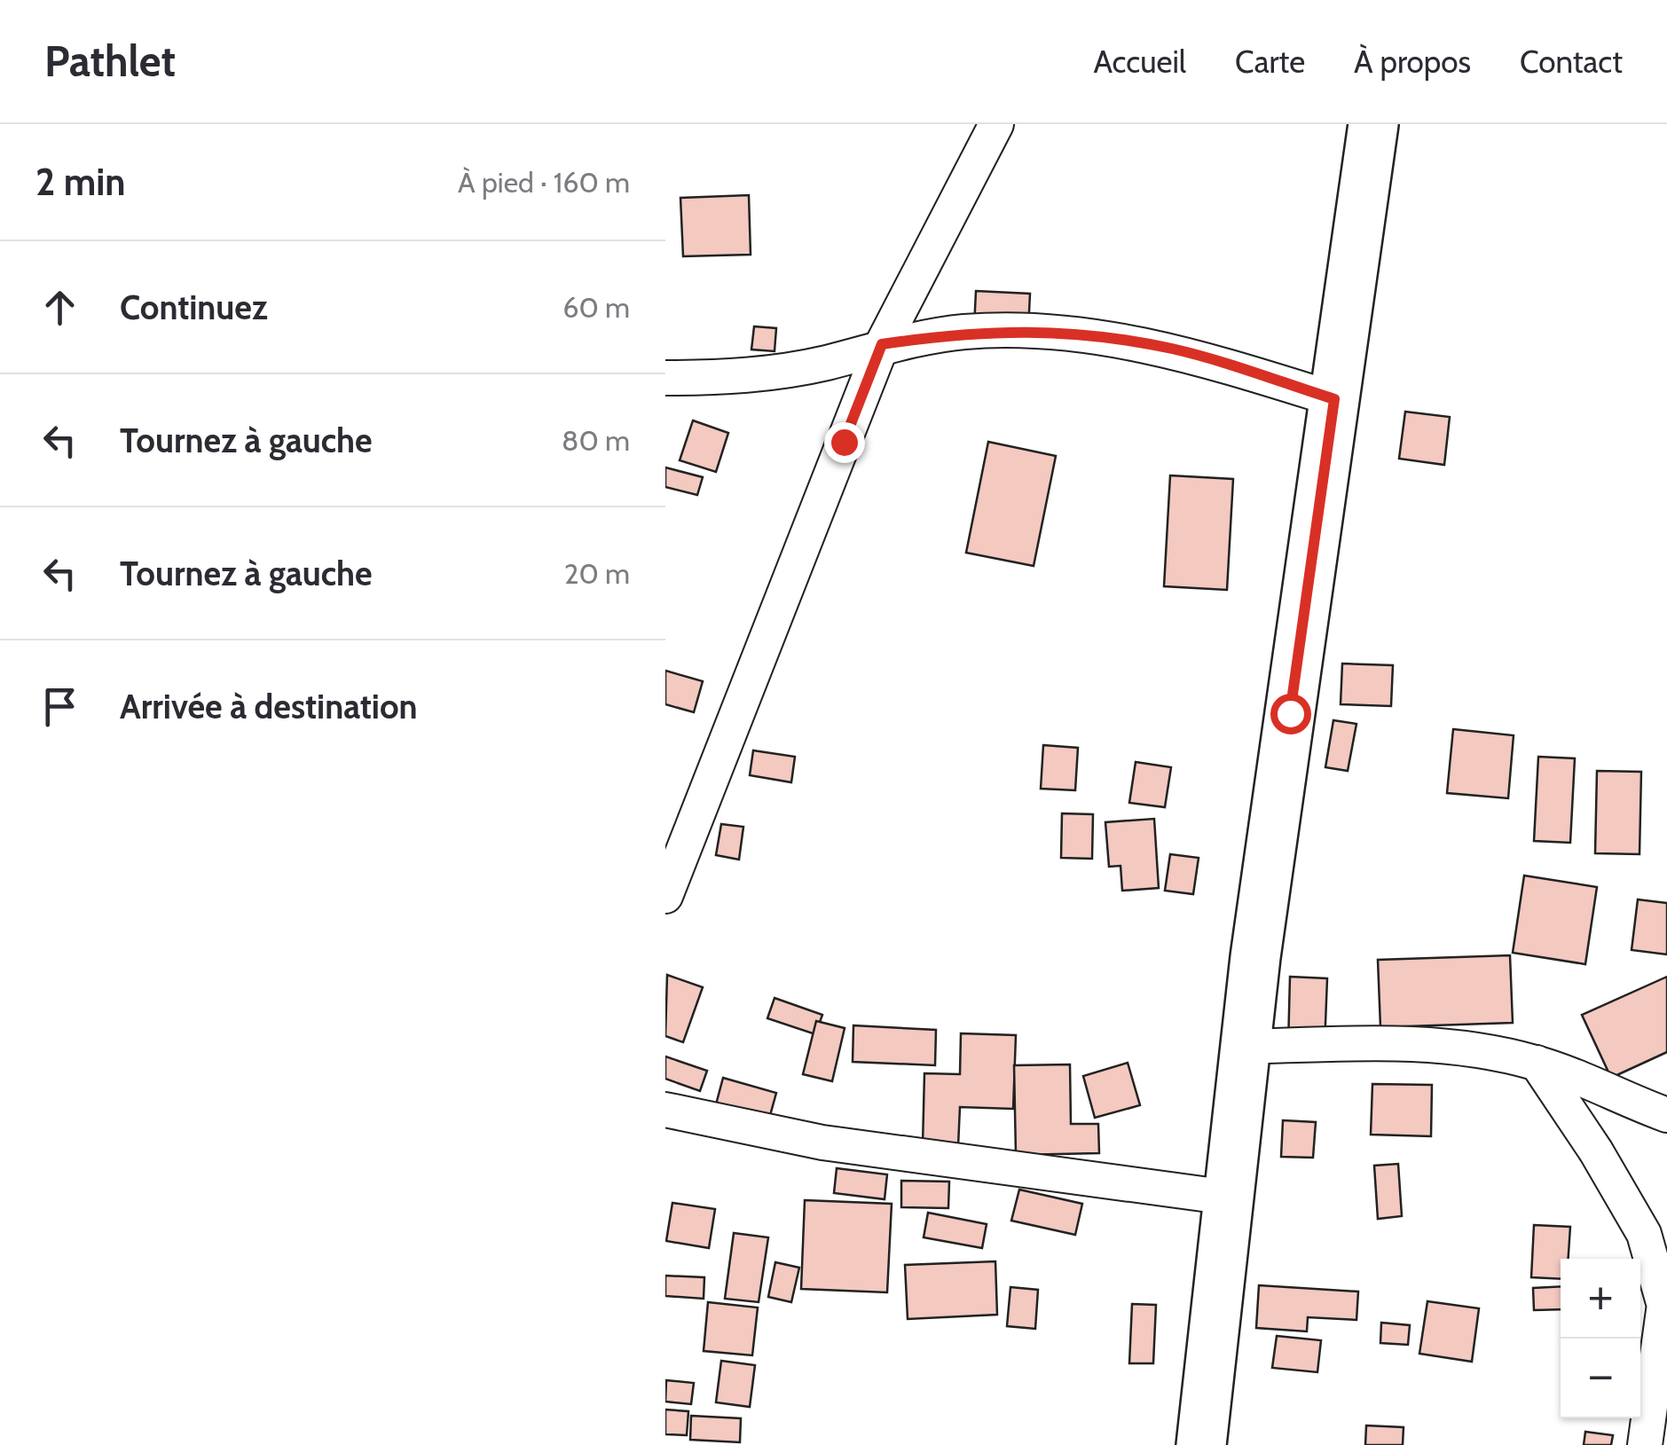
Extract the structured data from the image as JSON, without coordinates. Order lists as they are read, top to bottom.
{
  "page": {
    "header": "Pathlet",
    "nav": [
      "Accueil",
      "Carte",
      "À propos",
      "Contact"
    ],
    "heading": ["2 min", "À pied · 160 m"],
    "list": [
      ["Continuez", "60 m"],
      ["Tournez à gauche", "80 m"],
      ["Tournez à gauche", "20 m"],
      "Arrivée à destination"
    ],
    "map_buttons": ["+", "−"]
  }
}
